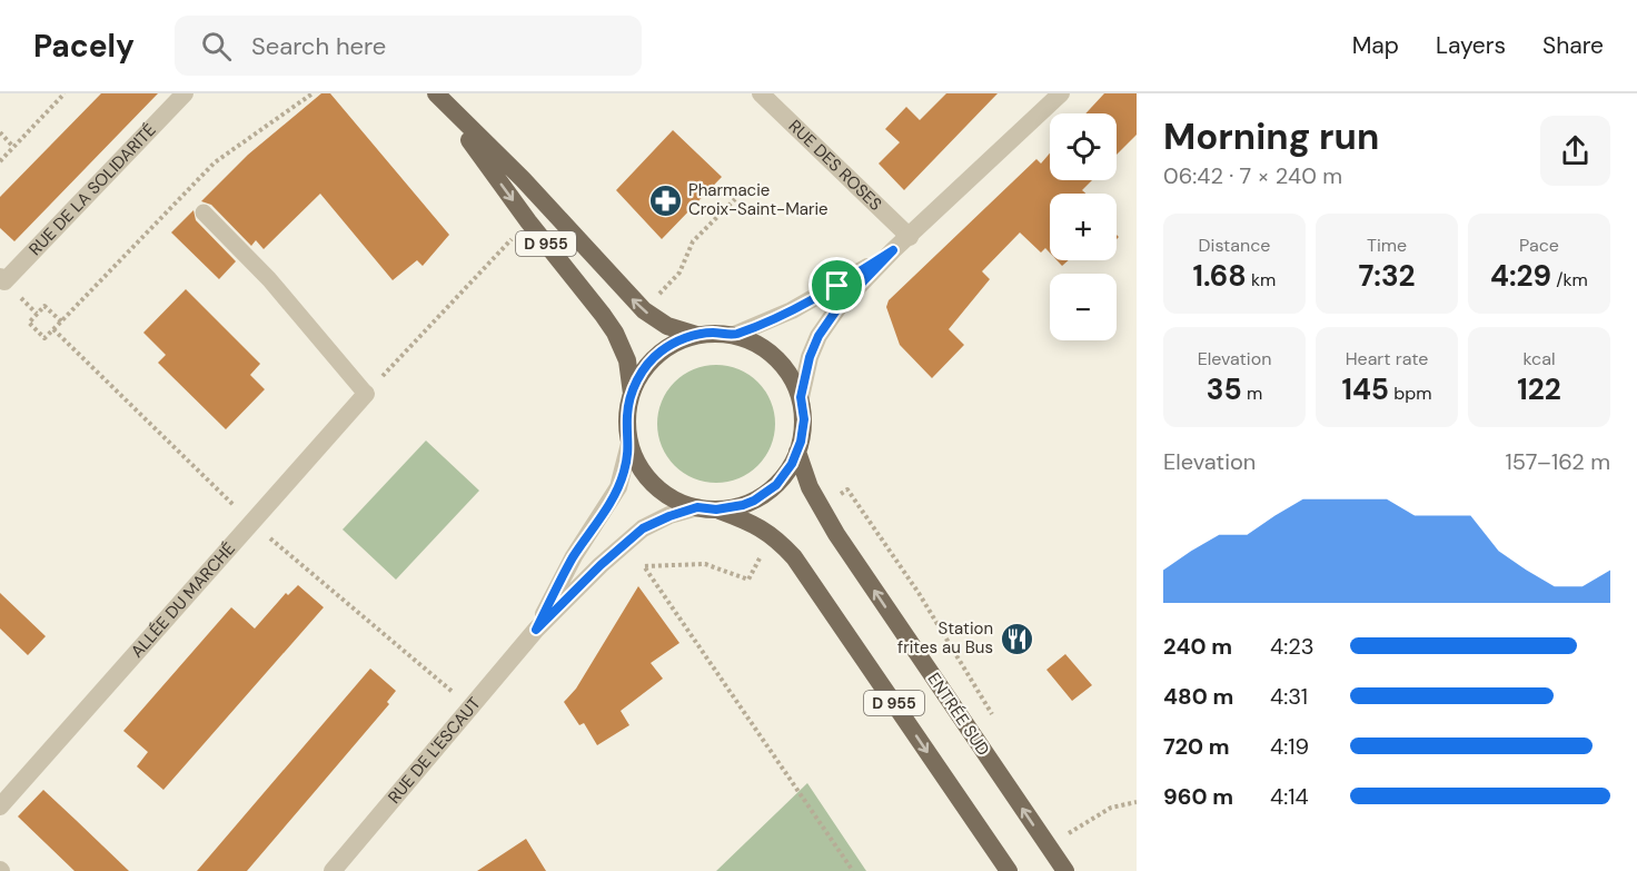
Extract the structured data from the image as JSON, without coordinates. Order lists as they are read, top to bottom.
{
  "streets": {
    "main road": ["D 955", "ENTRÉE SUD"],
    "street": [
      "RUE DES ROSES",
      "RUE DE LA SOLIDARITÉ",
      "ALLÉE DU MARCHÉ",
      "RUE DE L'ESCAUT"
    ]
  },
  "crossings": [
    ["D 955", "ENTRÉE SUD"],
    ["D 955", "RUE DE L'ESCAUT"],
    ["ENTRÉE SUD", "RUE DE L'ESCAUT"]
  ],
  "places": {
    "pharmacy": ["Pharmacie Croix-Saint-Marie"],
    "restaurant": ["Station frites au Bus"]
  },
  "page": {
    "header": "Pacely",
    "search": "Search here",
    "nav": ["Map", "Layers", "Share"],
    "heading": ["Morning run", "06:42 · 7 × 240 m"],
    "map_buttons": ["+", "−"],
    "stats": [
      ["Distance", "1.68 km"],
      ["Time", "7:32"],
      ["Pace", "4:29 /km"],
      ["Elevation", "35 m"],
      ["Heart rate", "145 bpm"],
      ["kcal", "122"]
    ],
    "chart": ["Elevation", "157–162 m"],
    "list": [
      {
        "name": "240 m",
        "note": "4:23"
      },
      {
        "name": "480 m",
        "note": "4:31"
      },
      {
        "name": "720 m",
        "note": "4:19"
      },
      {
        "name": "960 m",
        "note": "4:14"
      }
    ]
  }
}
